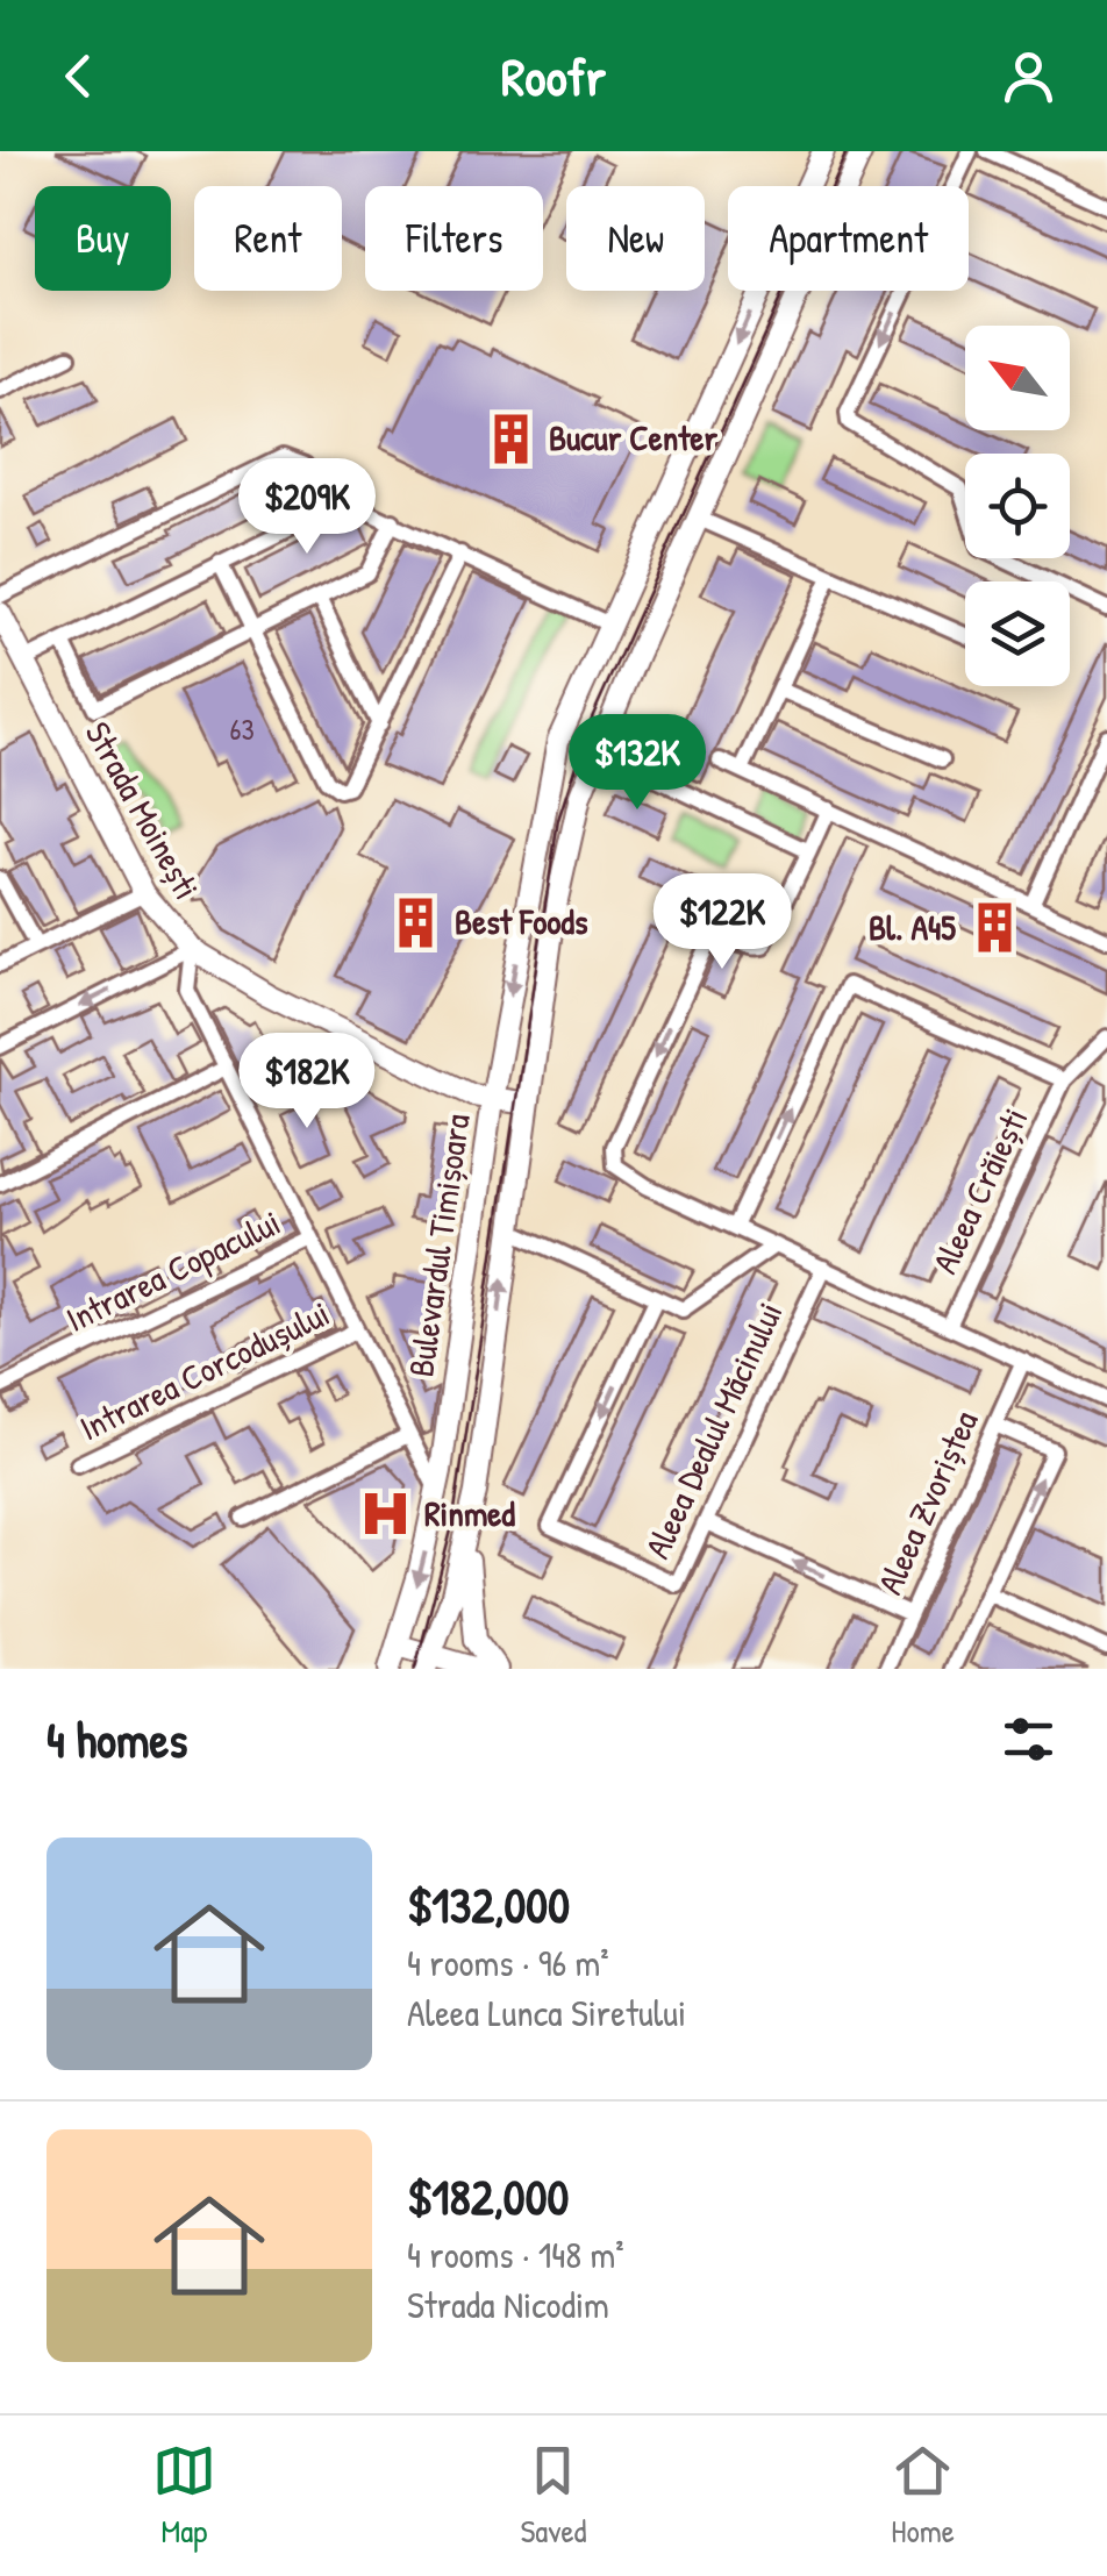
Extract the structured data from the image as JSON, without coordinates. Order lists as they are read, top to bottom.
{
  "streets": {
    "main road": ["Strada Moinești", "Bulevardul Timișoara"],
    "street": [
      "Aleea Crăiești",
      "Intrarea Copacului",
      "Intrarea Corcodușului",
      "Aleea Dealul Măcinului",
      "Aleea Zvoriștea"
    ]
  },
  "crossings": [
    ["Strada Moinești", "Bulevardul Timișoara"]
  ],
  "places": {
    "building": ["Bucur Center", "Best Foods", "Bl. A45"],
    "hospital": ["Rinmed"]
  },
  "house_numbers": ["63"],
  "north": "top left",
  "page": {
    "header": "Roofr",
    "chip": [
      "Buy",
      "Rent",
      "Filters",
      "New",
      "Apartment"
    ],
    "price": [
      "$209K",
      "$132K",
      "$122K",
      "$182K"
    ],
    "heading": "4 homes",
    "list": [
      {
        "name": "$132,000",
        "note": "4 rooms · 96 m² · Aleea Lunca Siretului"
      },
      {
        "name": "$182,000",
        "note": "4 rooms · 148 m² · Strada Nicodim"
      }
    ],
    "tabs": ["Map", "Saved", "Home"]
  }
}
